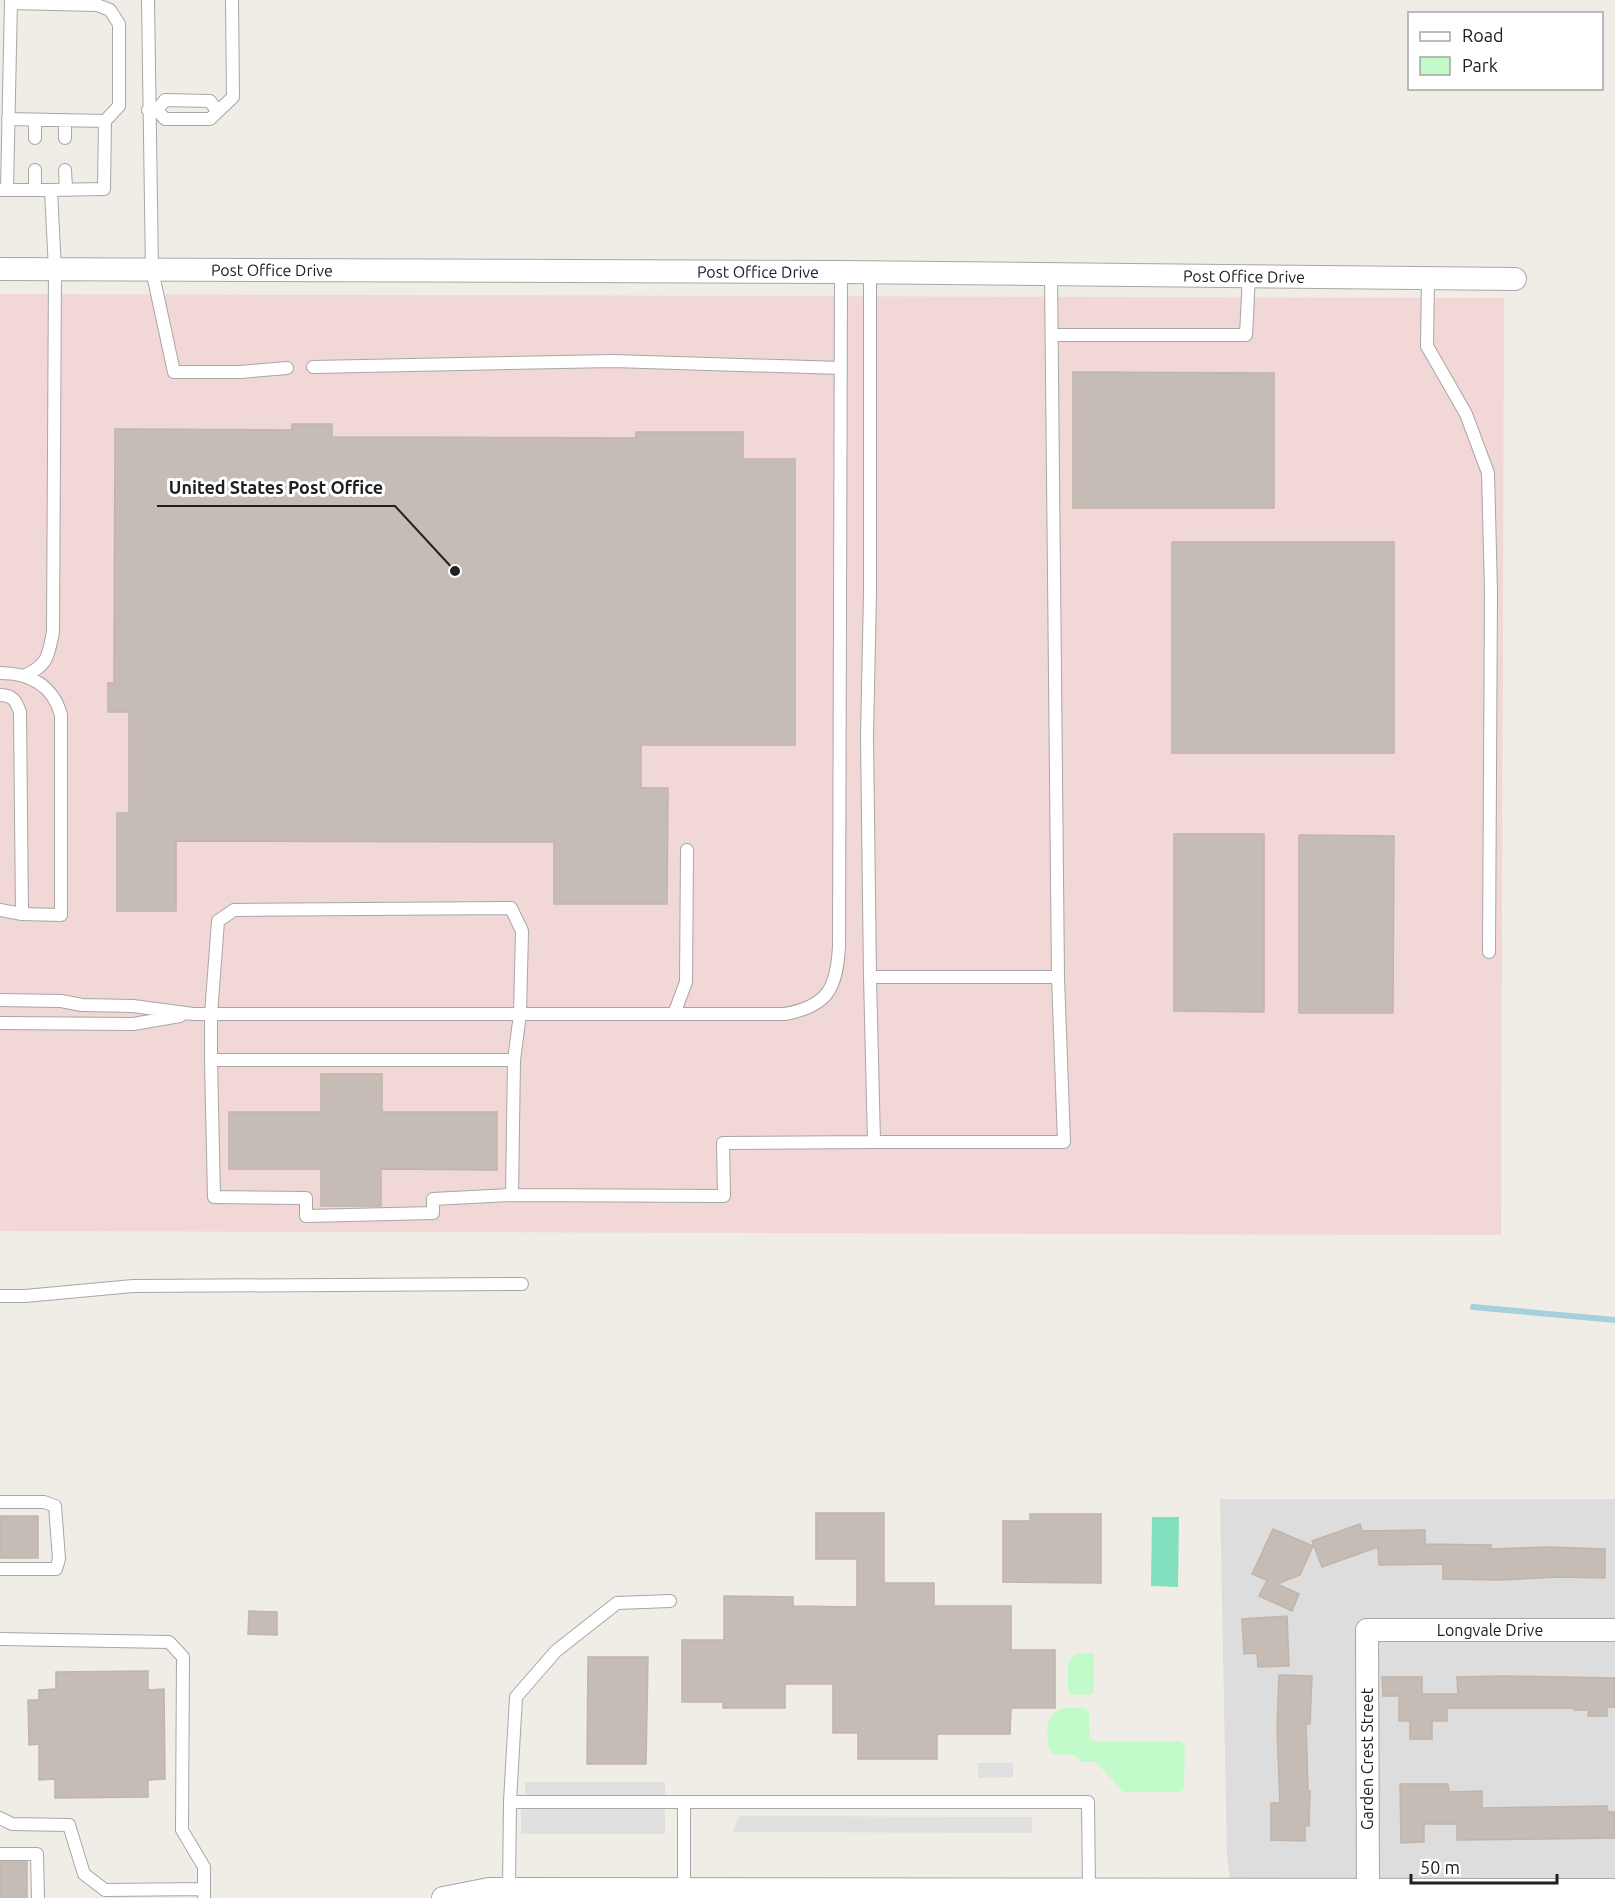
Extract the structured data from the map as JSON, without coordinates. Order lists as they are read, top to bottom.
{
  "streets": {
    "street": ["Post Office Drive", "Longvale Drive", "Garden Crest Street"]
  },
  "crossings": [
    ["Longvale Drive", "Garden Crest Street"]
  ],
  "places": ["United States Post Office"],
  "legend": ["Road", "Park"],
  "scale_bar": "50 m"
}
